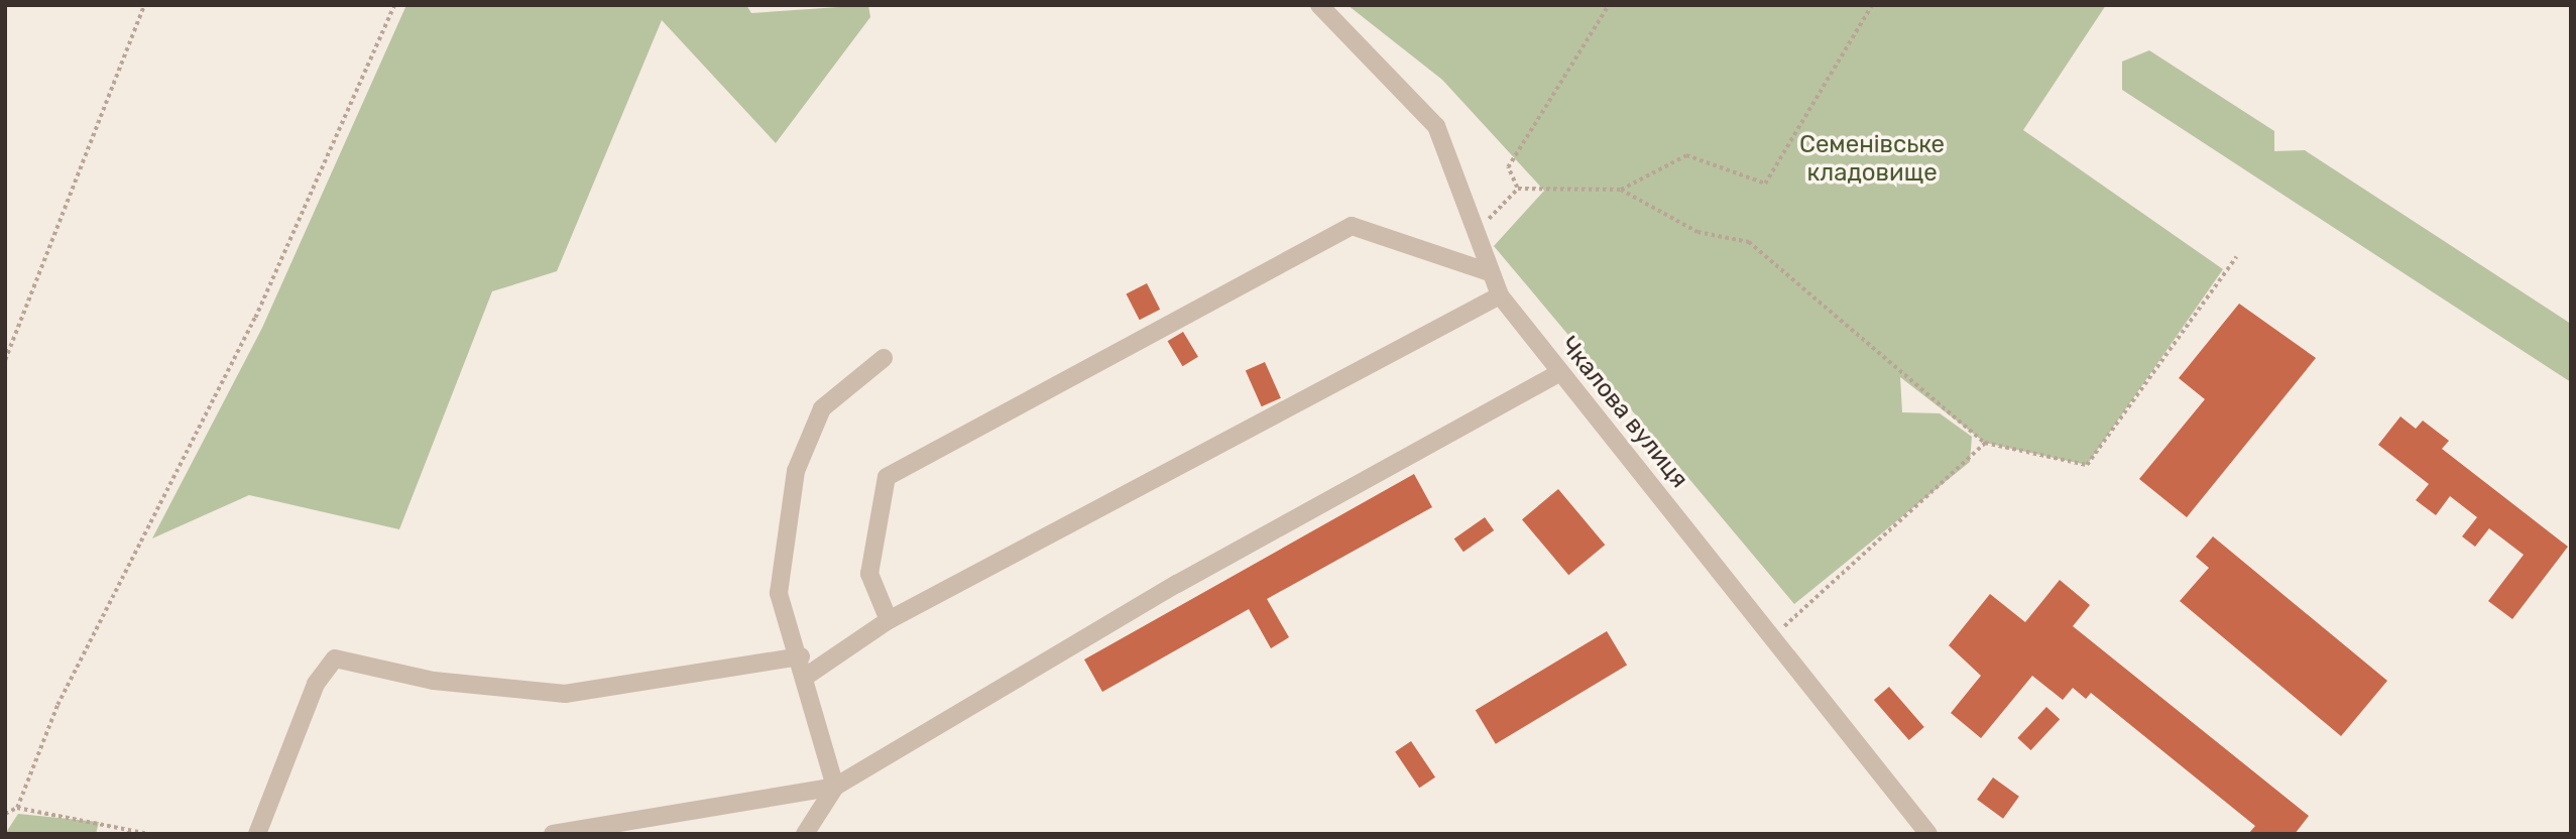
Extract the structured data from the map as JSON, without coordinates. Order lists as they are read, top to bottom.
{
  "streets": {
    "street": ["Чкалова вулиця"]
  },
  "parks": ["Семенівське кладовище"]
}
